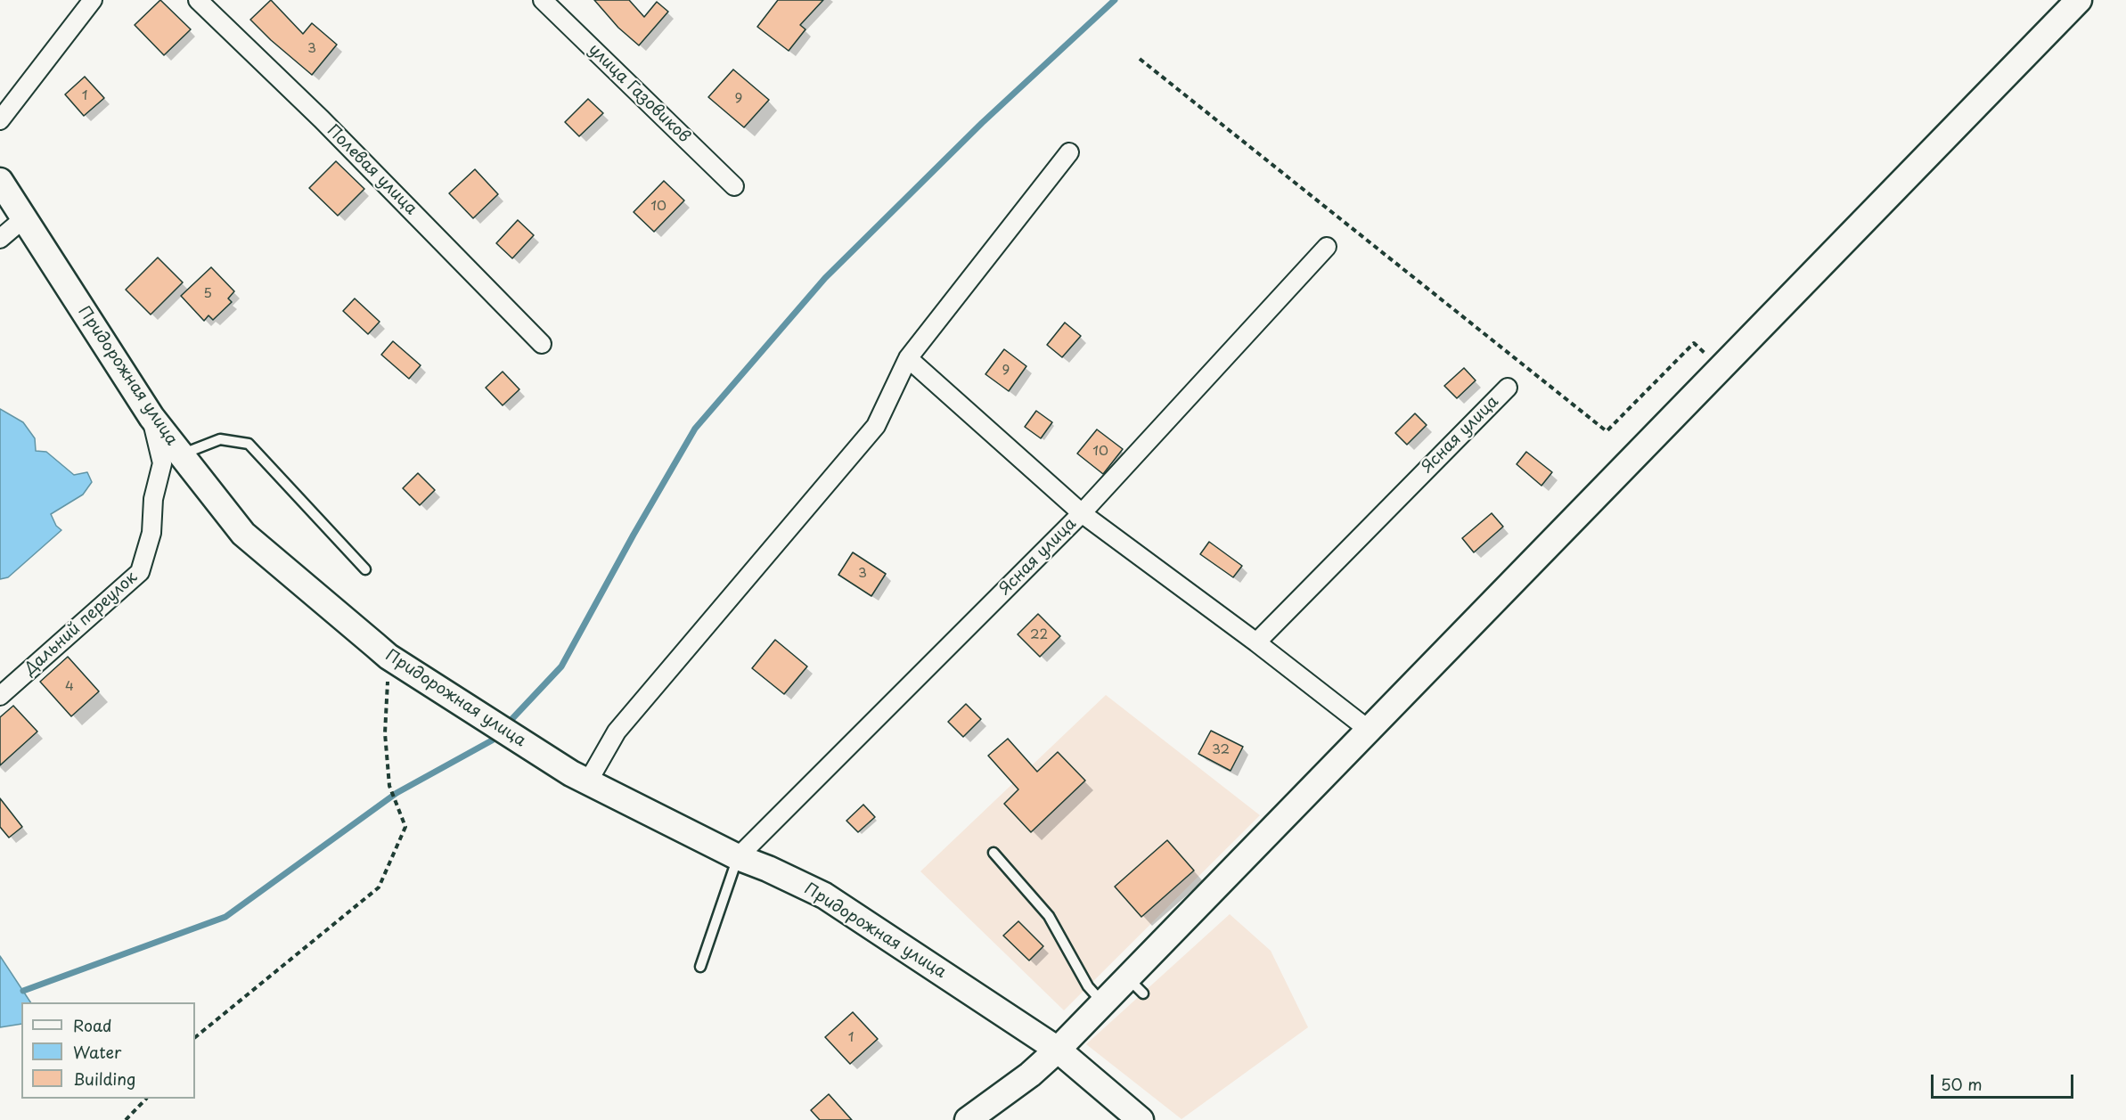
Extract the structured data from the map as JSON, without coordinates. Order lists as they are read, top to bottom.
{
  "streets": {
    "street": [
      "улица Газовиков",
      "Полевая улица",
      "Придорожная улица",
      "Ясная улица",
      "Дальний переулок"
    ]
  },
  "crossings": [
    ["Придорожная улица", "Ясная улица"],
    ["Придорожная улица", "Дальний переулок"]
  ],
  "house_numbers": [
    "3",
    "1",
    "9",
    "10",
    "5",
    "9",
    "10",
    "3",
    "22",
    "4",
    "32",
    "1"
  ],
  "legend": ["Road", "Water", "Building"],
  "scale_bar": "50 m"
}
